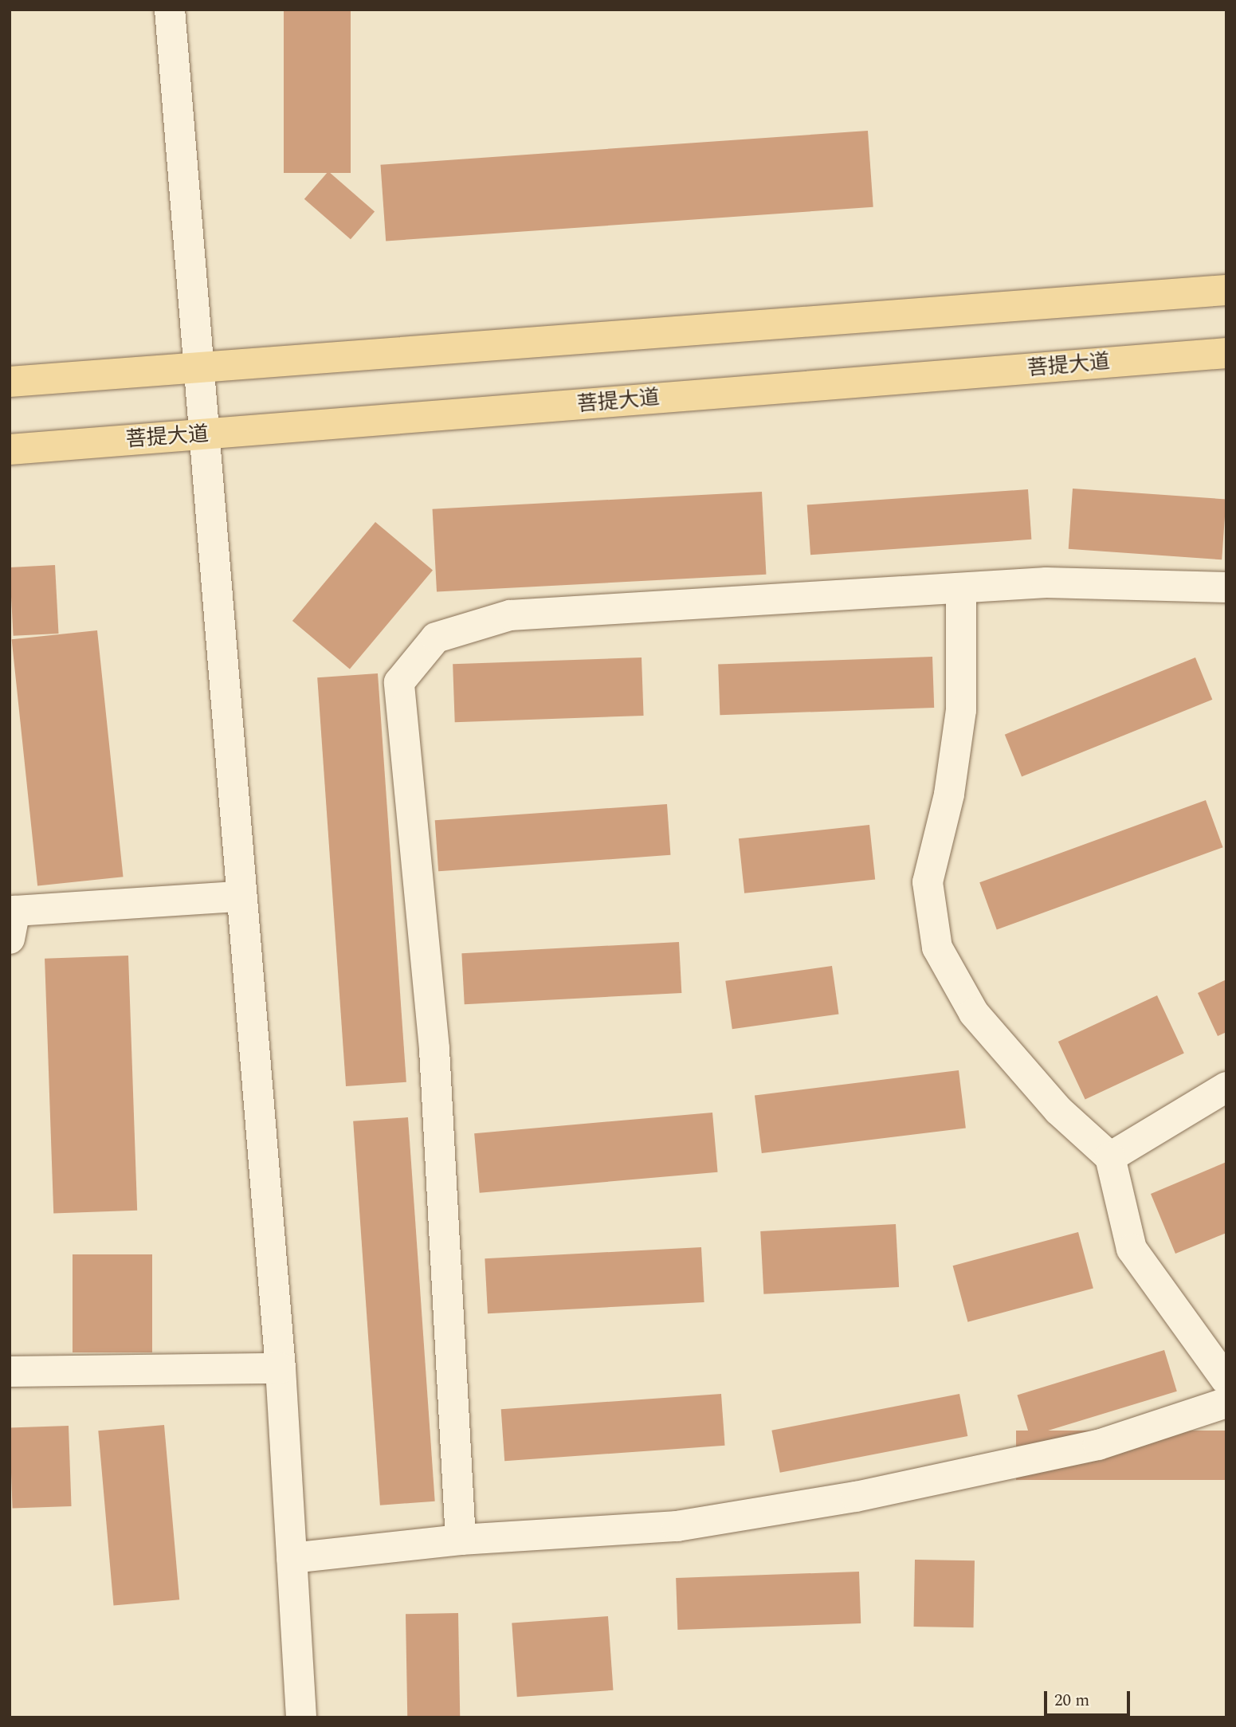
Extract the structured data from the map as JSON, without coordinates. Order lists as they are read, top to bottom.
{
  "streets": {
    "main road": ["菩提大道"]
  },
  "scale_bar": "20 m"
}
